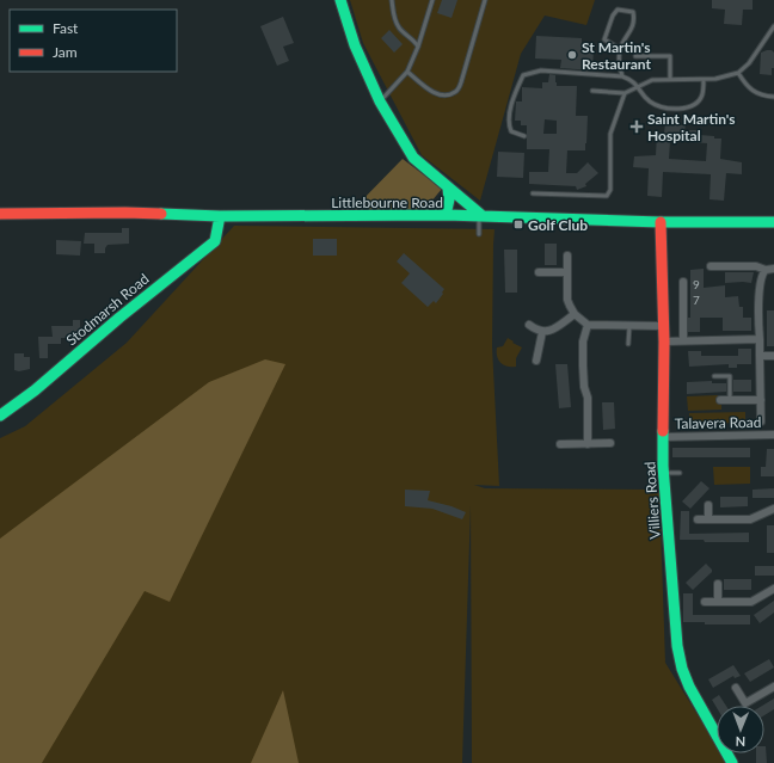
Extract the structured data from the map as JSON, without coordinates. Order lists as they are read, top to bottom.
{
  "streets": {
    "street": [
      "Littlebourne Road",
      "Stodmarsh Road",
      "Talavera Road",
      "Villiers Road"
    ]
  },
  "crossings": [
    ["Littlebourne Road", "Stodmarsh Road"],
    ["Littlebourne Road", "Villiers Road"],
    ["Talavera Road", "Villiers Road"]
  ],
  "places": {
    "other": ["St Martin's Restaurant"],
    "health": ["Saint Martin's Hospital"],
    "transit": ["Golf Club"]
  },
  "house_numbers": ["9", "7"],
  "legend": ["Fast", "Jam"],
  "north": "bottom"
}
